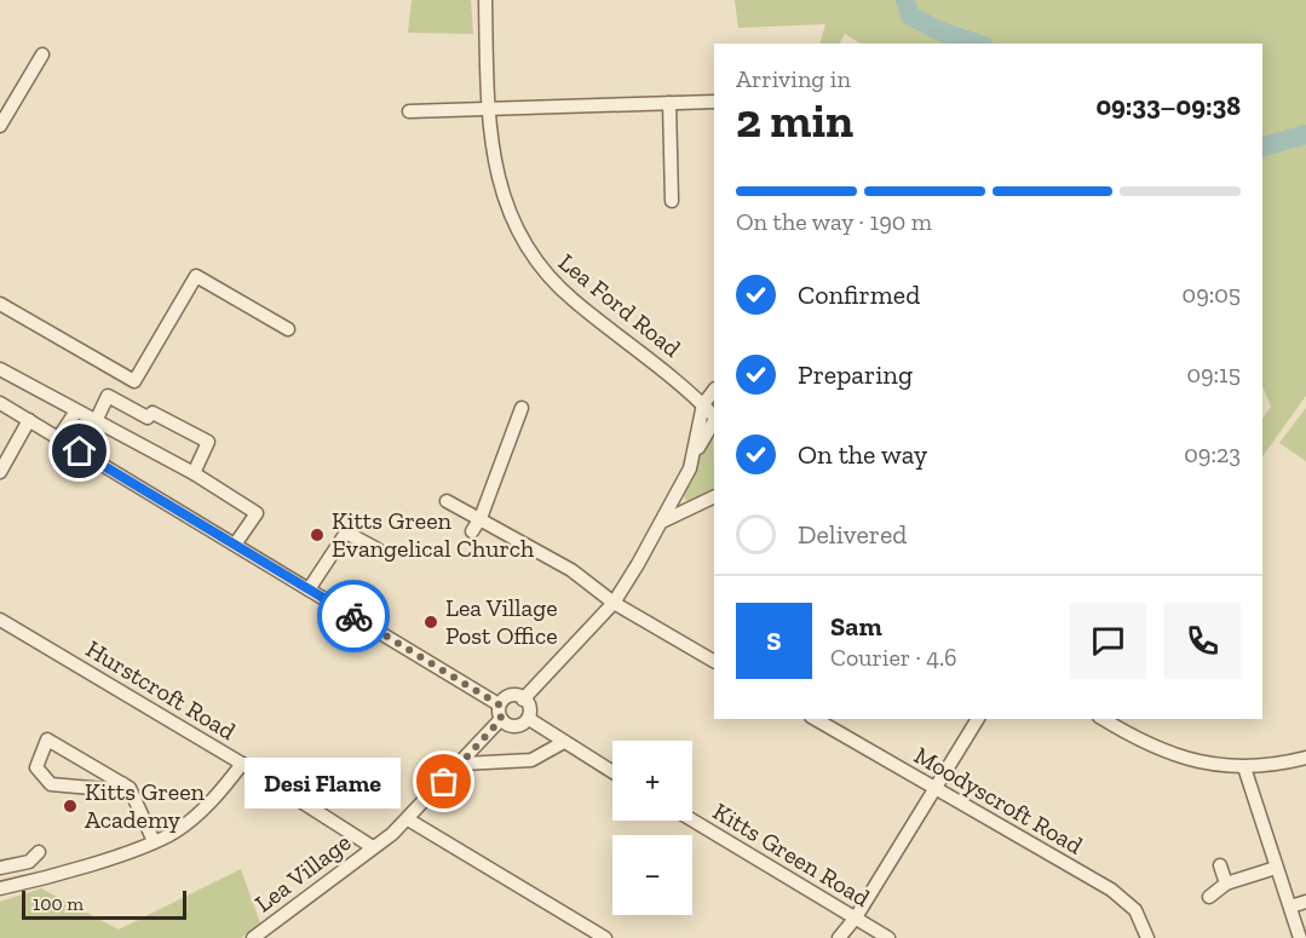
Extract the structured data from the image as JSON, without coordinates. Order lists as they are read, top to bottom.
{
  "streets": {
    "street": [
      "Lea Ford Road",
      "Hurstcroft Road",
      "Moodyscroft Road",
      "Kitts Green Road",
      "Lea Village"
    ]
  },
  "crossings": [
    ["Hurstcroft Road", "Lea Village"]
  ],
  "places": [
    "Kitts Green Evangelical Church",
    "Lea Village Post Office",
    "Desi Flame",
    "Kitts Green Academy"
  ],
  "scale_bar": "100 m",
  "page": {
    "heading": ["2 min", "Arriving in", "09:33–09:38"],
    "panel": ["Sam", "Courier · 4.6"],
    "bar": "On the way · 190 m",
    "list": [
      ["Confirmed", "09:05"],
      ["Preparing", "09:15"],
      ["On the way", "09:23"],
      "Delivered"
    ],
    "round": "S",
    "map_buttons": ["+", "−"],
    "bubble": "Desi Flame",
    "scale": "100 m"
  }
}
